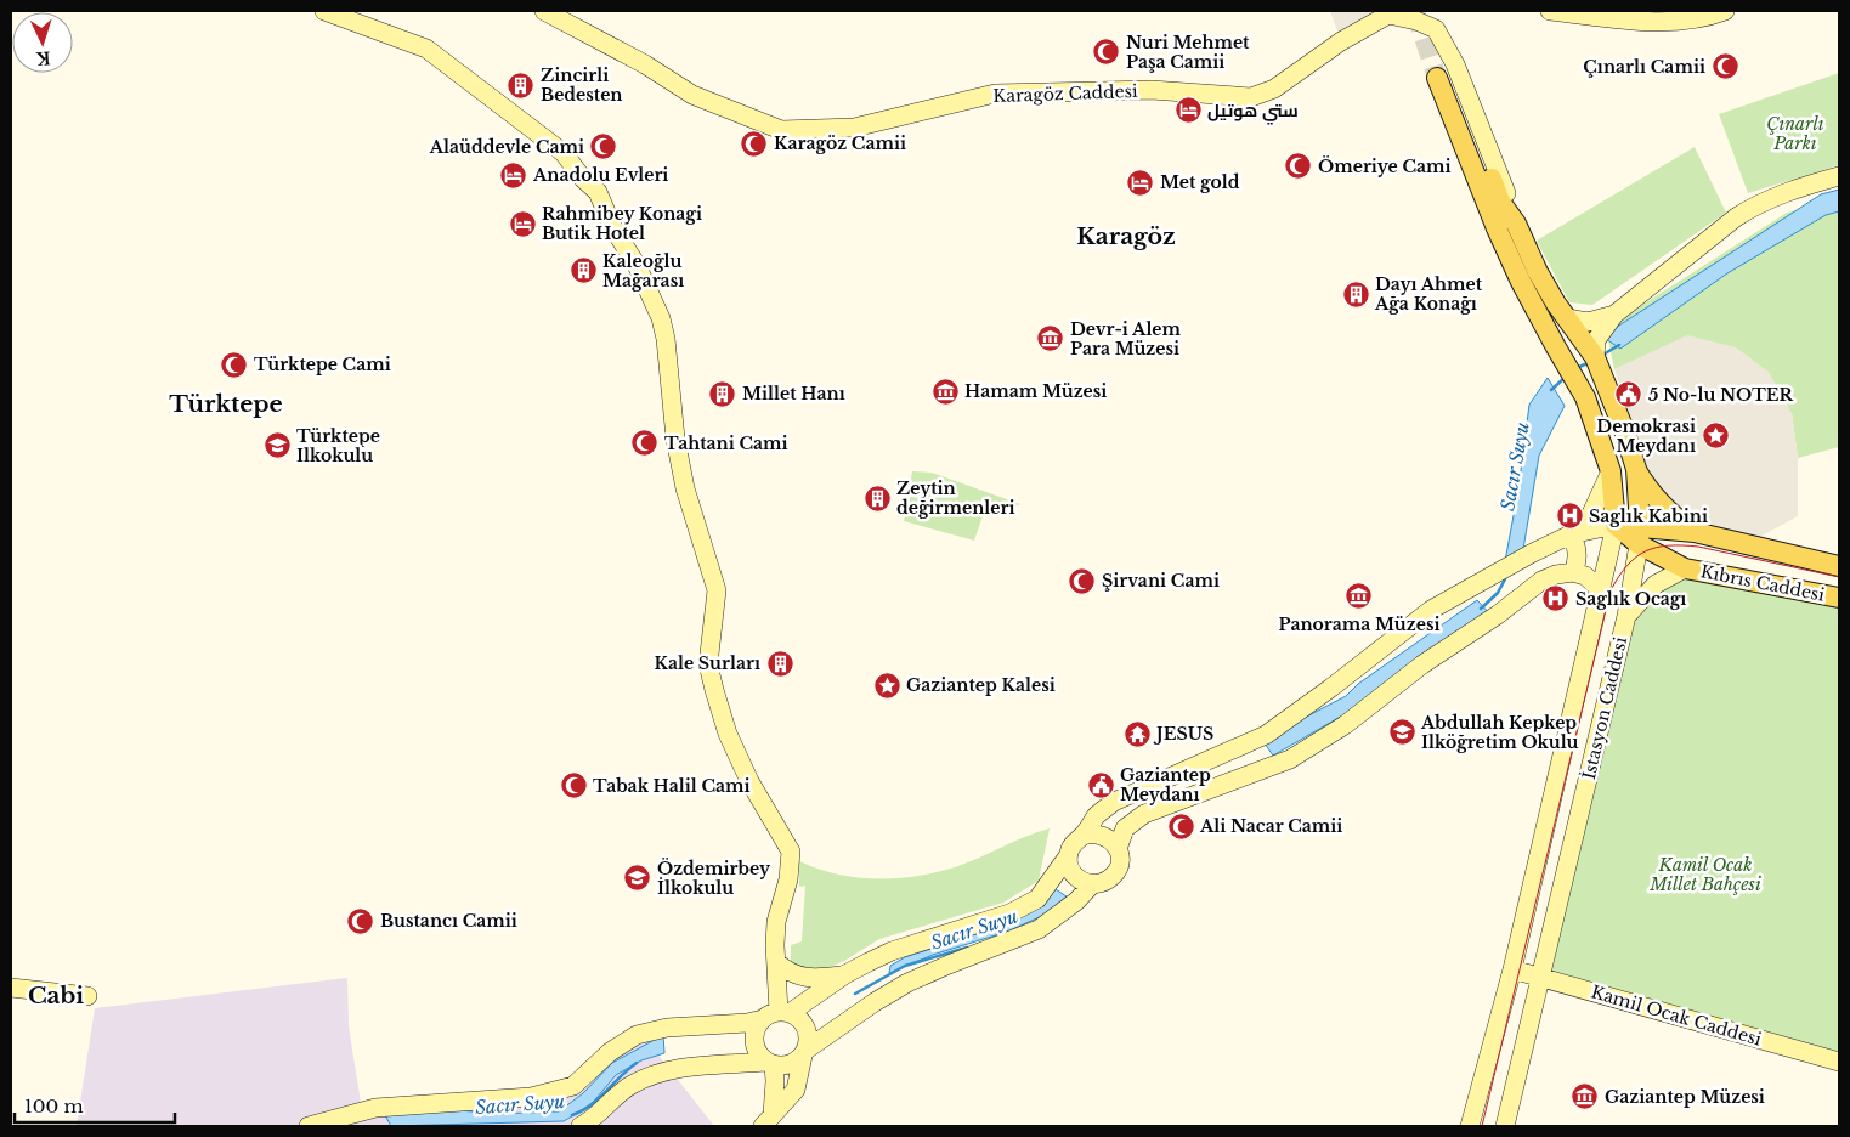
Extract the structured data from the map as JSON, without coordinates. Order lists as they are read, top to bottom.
{
  "streets": {
    "main road": ["Kıbrıs Caddesi", "İstasyon Caddesi"],
    "street": ["Karagöz Caddesi", "Kamil Ocak Caddesi"]
  },
  "crossings": [
    ["Kıbrıs Caddesi", "İstasyon Caddesi"],
    ["İstasyon Caddesi", "Kamil Ocak Caddesi"]
  ],
  "districts": ["Karagöz", "Türktepe", "Cabi"],
  "water": ["Sacır Suyu"],
  "parks": ["Çınarlı Parkı", "Kamil Ocak Millet Bahçesi"],
  "places": {
    "mosque": [
      "Nuri Mehmet Paşa Camii",
      "Çınarlı Camii",
      "Karagöz Camii",
      "Alaüddevle Cami",
      "Ömeriye Cami",
      "Türktepe Cami",
      "Tahtani Cami",
      "Şirvani Cami",
      "Tabak Halil Cami",
      "Ali Nacar Camii",
      "Bustancı Camii"
    ],
    "building": [
      "Zincirli Bedesten",
      "Kaleoğlu Mağarası",
      "Dayı Ahmet Ağa Konağı",
      "Millet Hanı",
      "Zeytin değirmenleri",
      "Kale Surları"
    ],
    "hotel": [
      "ستي هوتيل",
      "Anadolu Evleri",
      "Met gold",
      "Rahmibey Konagi Butik Hotel"
    ],
    "museum": [
      "Devr-i Alem Para Müzesi",
      "Hamam Müzesi",
      "Panorama Müzesi",
      "Gaziantep Müzesi"
    ],
    "public building": ["5 No-lu NOTER", "Gaziantep Meydanı"],
    "place": ["Demokrasi Meydanı", "Gaziantep Kalesi"],
    "school or university": ["Türktepe Ilkokulu", "Abdullah Kepkep Ilköğretim Okulu", "Özdemirbey İlkokulu"],
    "hospital": ["Saglık Kabini", "Saglık Ocagı"],
    "temple": ["JESUS"]
  },
  "scale_bar": "100 m",
  "north": "bottom"
}
